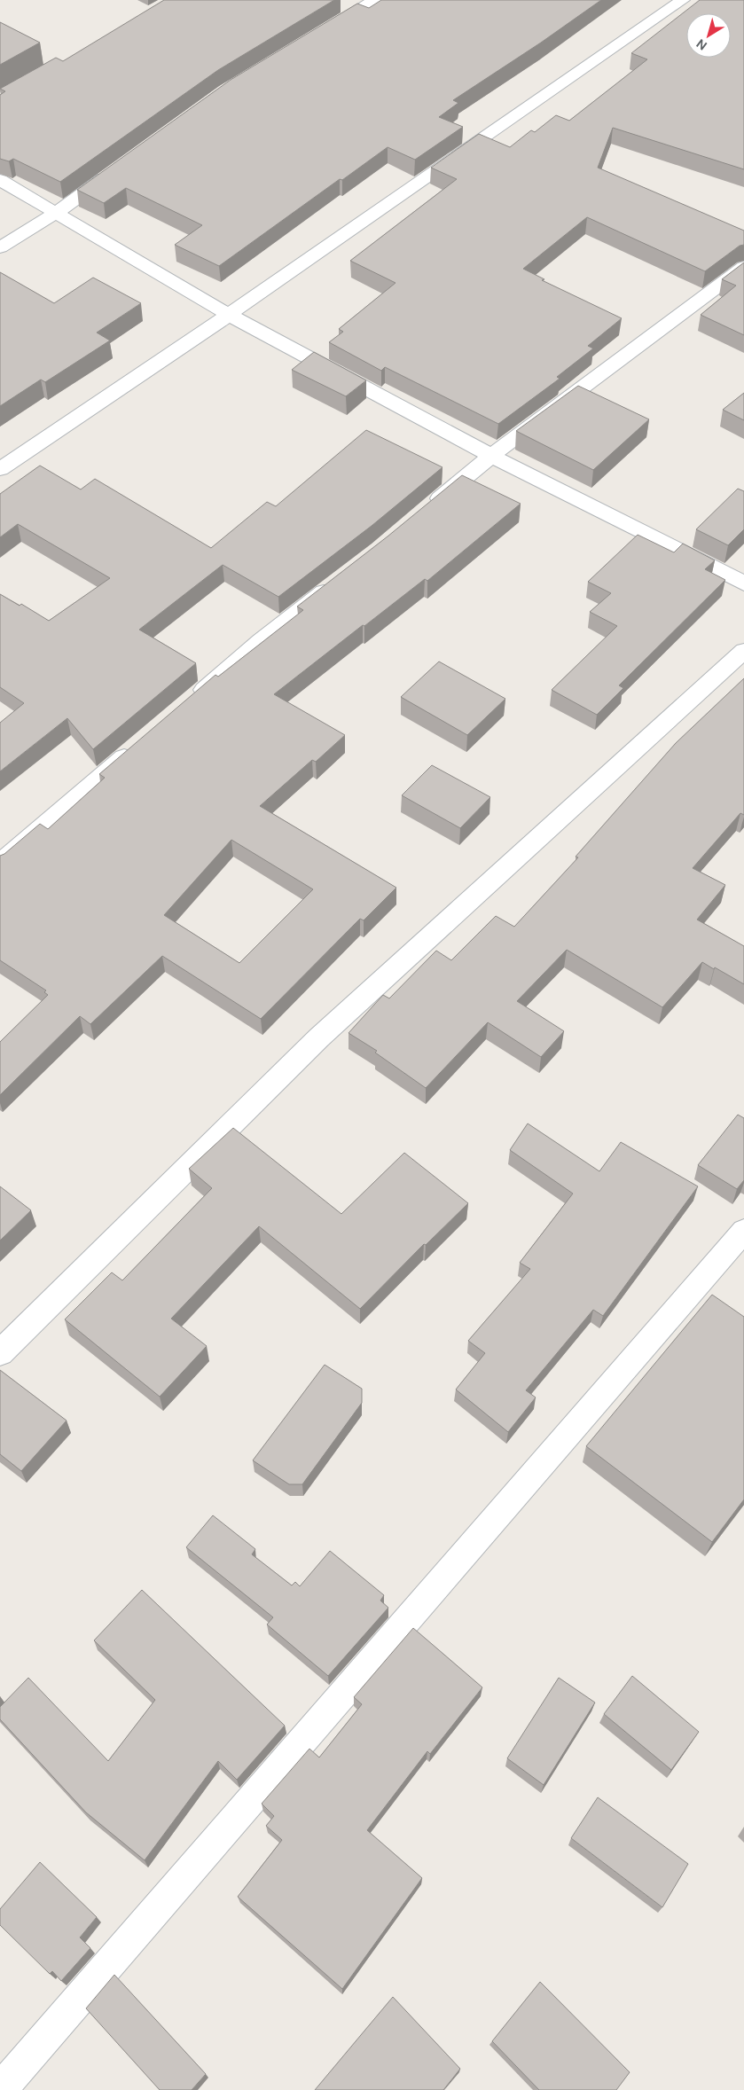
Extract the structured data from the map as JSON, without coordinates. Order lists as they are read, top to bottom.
{
  "north": "bottom left"
}
